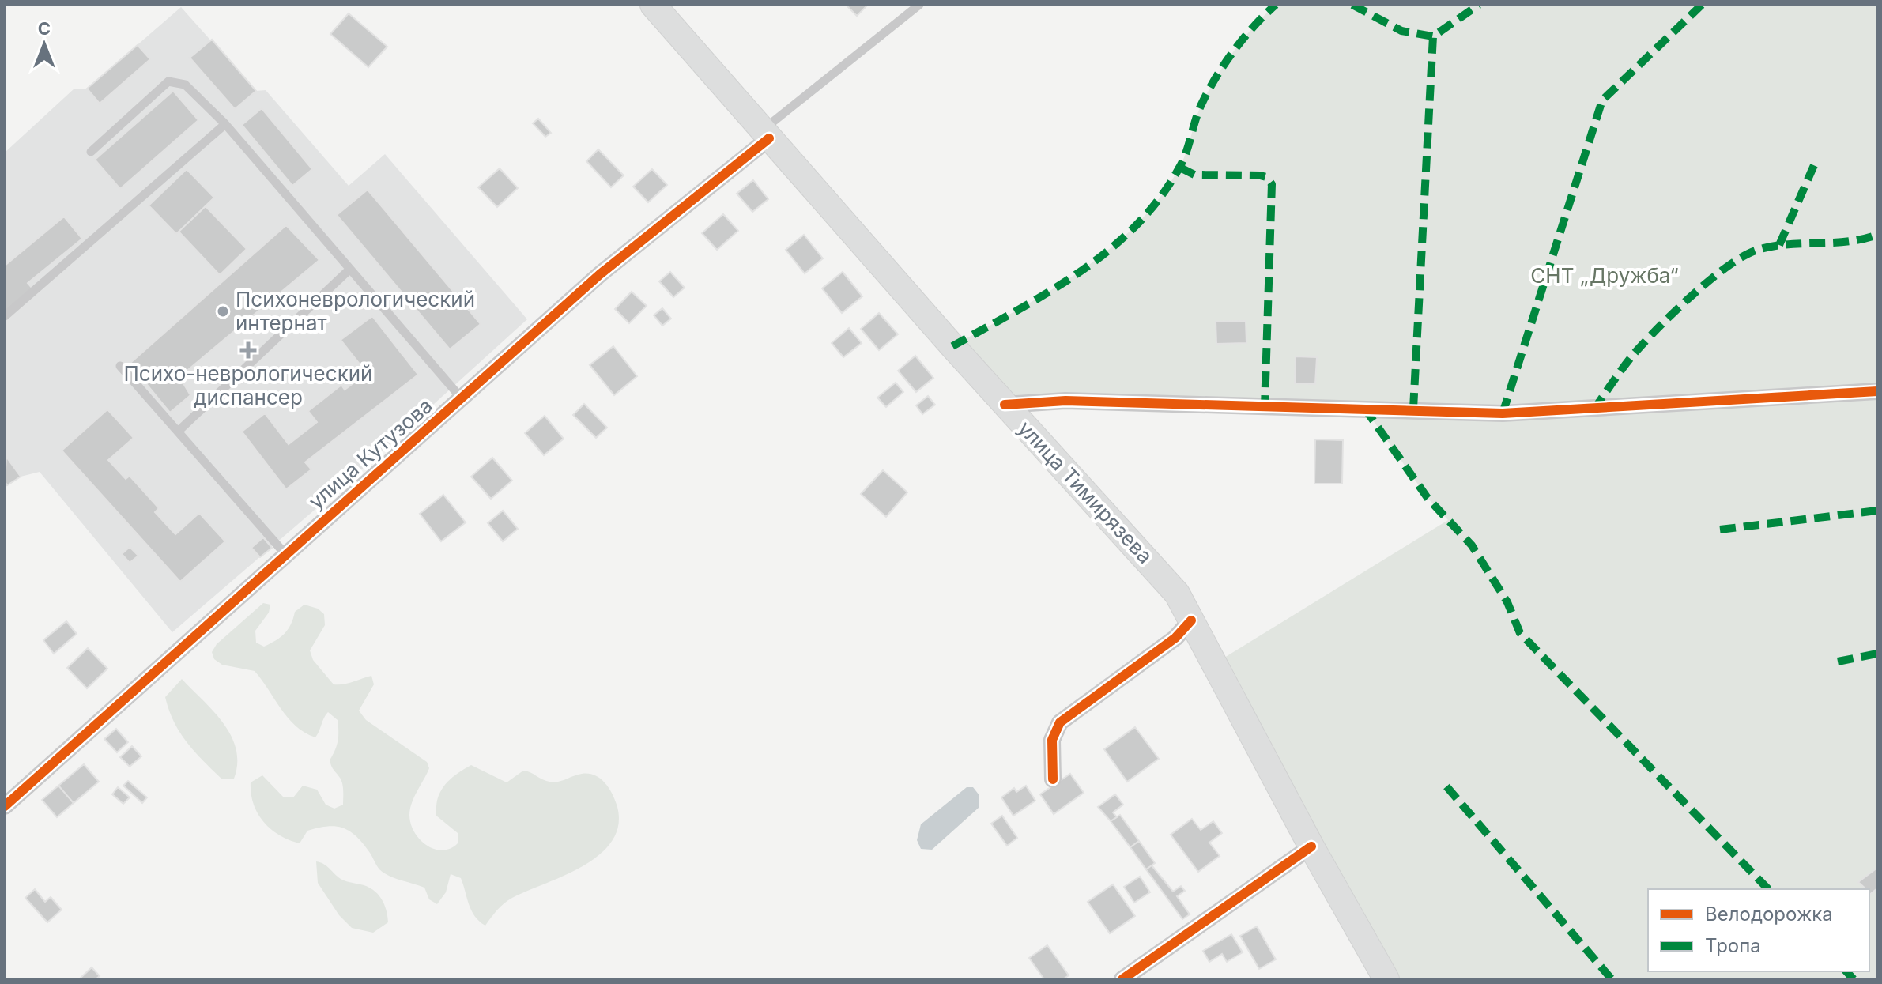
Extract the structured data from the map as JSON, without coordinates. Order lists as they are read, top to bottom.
{
  "streets": {
    "main road": ["улица Тимирязева"],
    "street": ["улица Кутузова"]
  },
  "crossings": [
    ["улица Кутузова", "улица Тимирязева"]
  ],
  "parks": ["СНТ „Дружба“"],
  "places": {
    "other": ["Психоневрологический интернат"],
    "health": ["Психо-неврологический диспансер"]
  },
  "legend": ["Велодорожка", "Тропа"],
  "north": "top"
}
